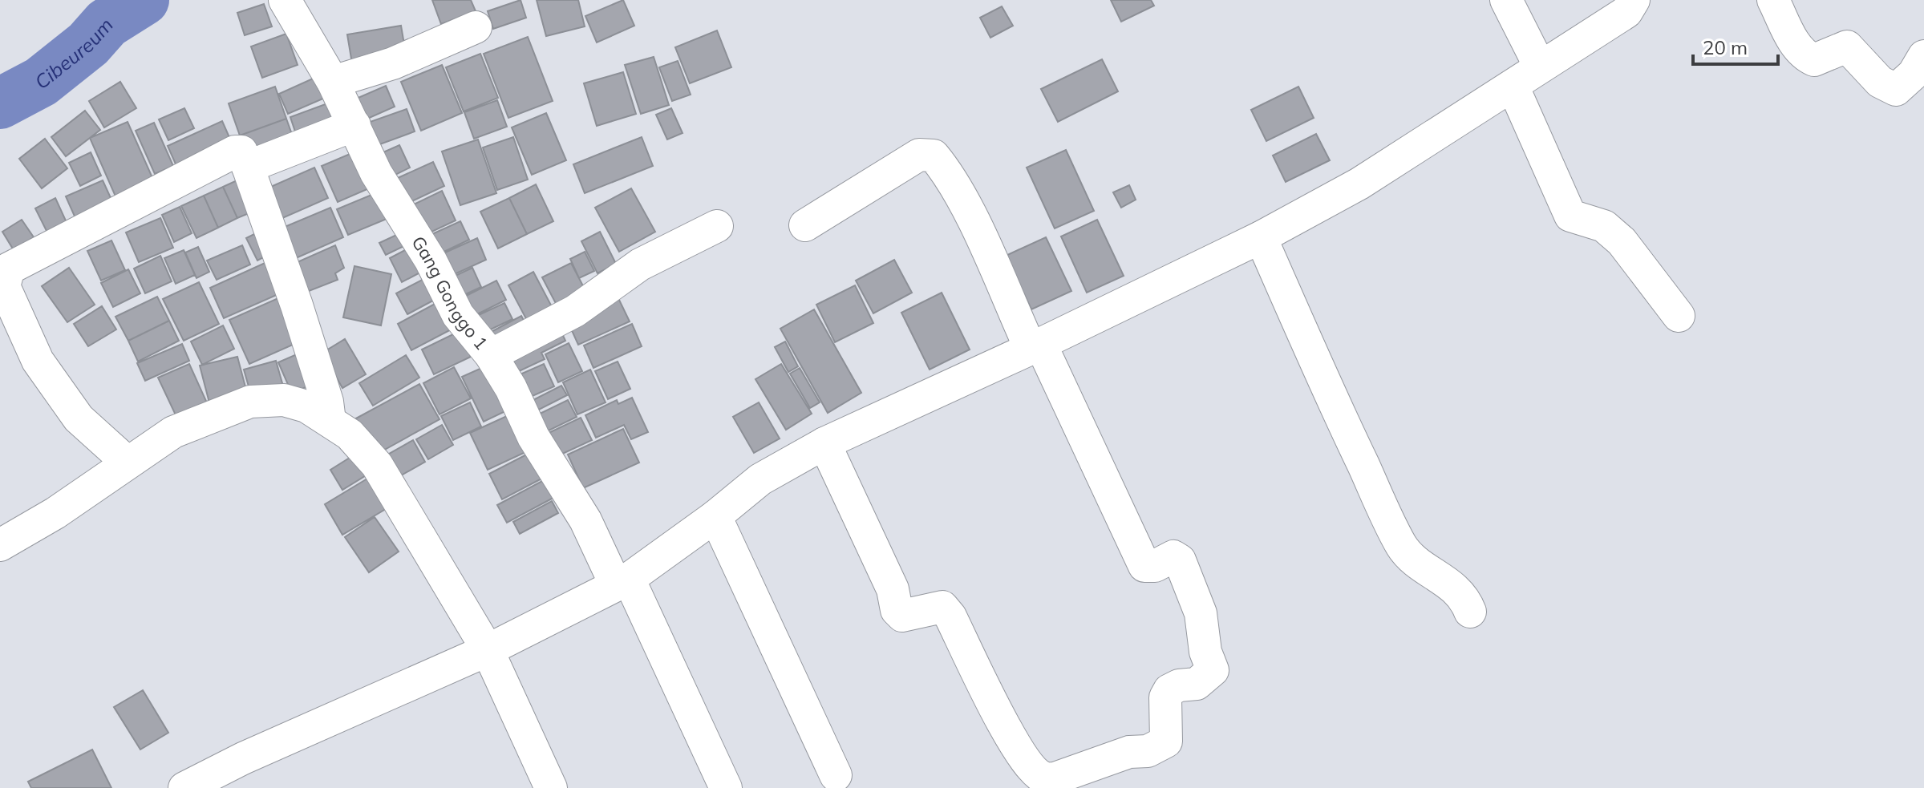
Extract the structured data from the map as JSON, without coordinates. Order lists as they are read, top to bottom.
{
  "streets": {
    "street": ["Gang Gonggo 1"]
  },
  "water": ["Cibeureum"],
  "scale_bar": "20 m"
}
